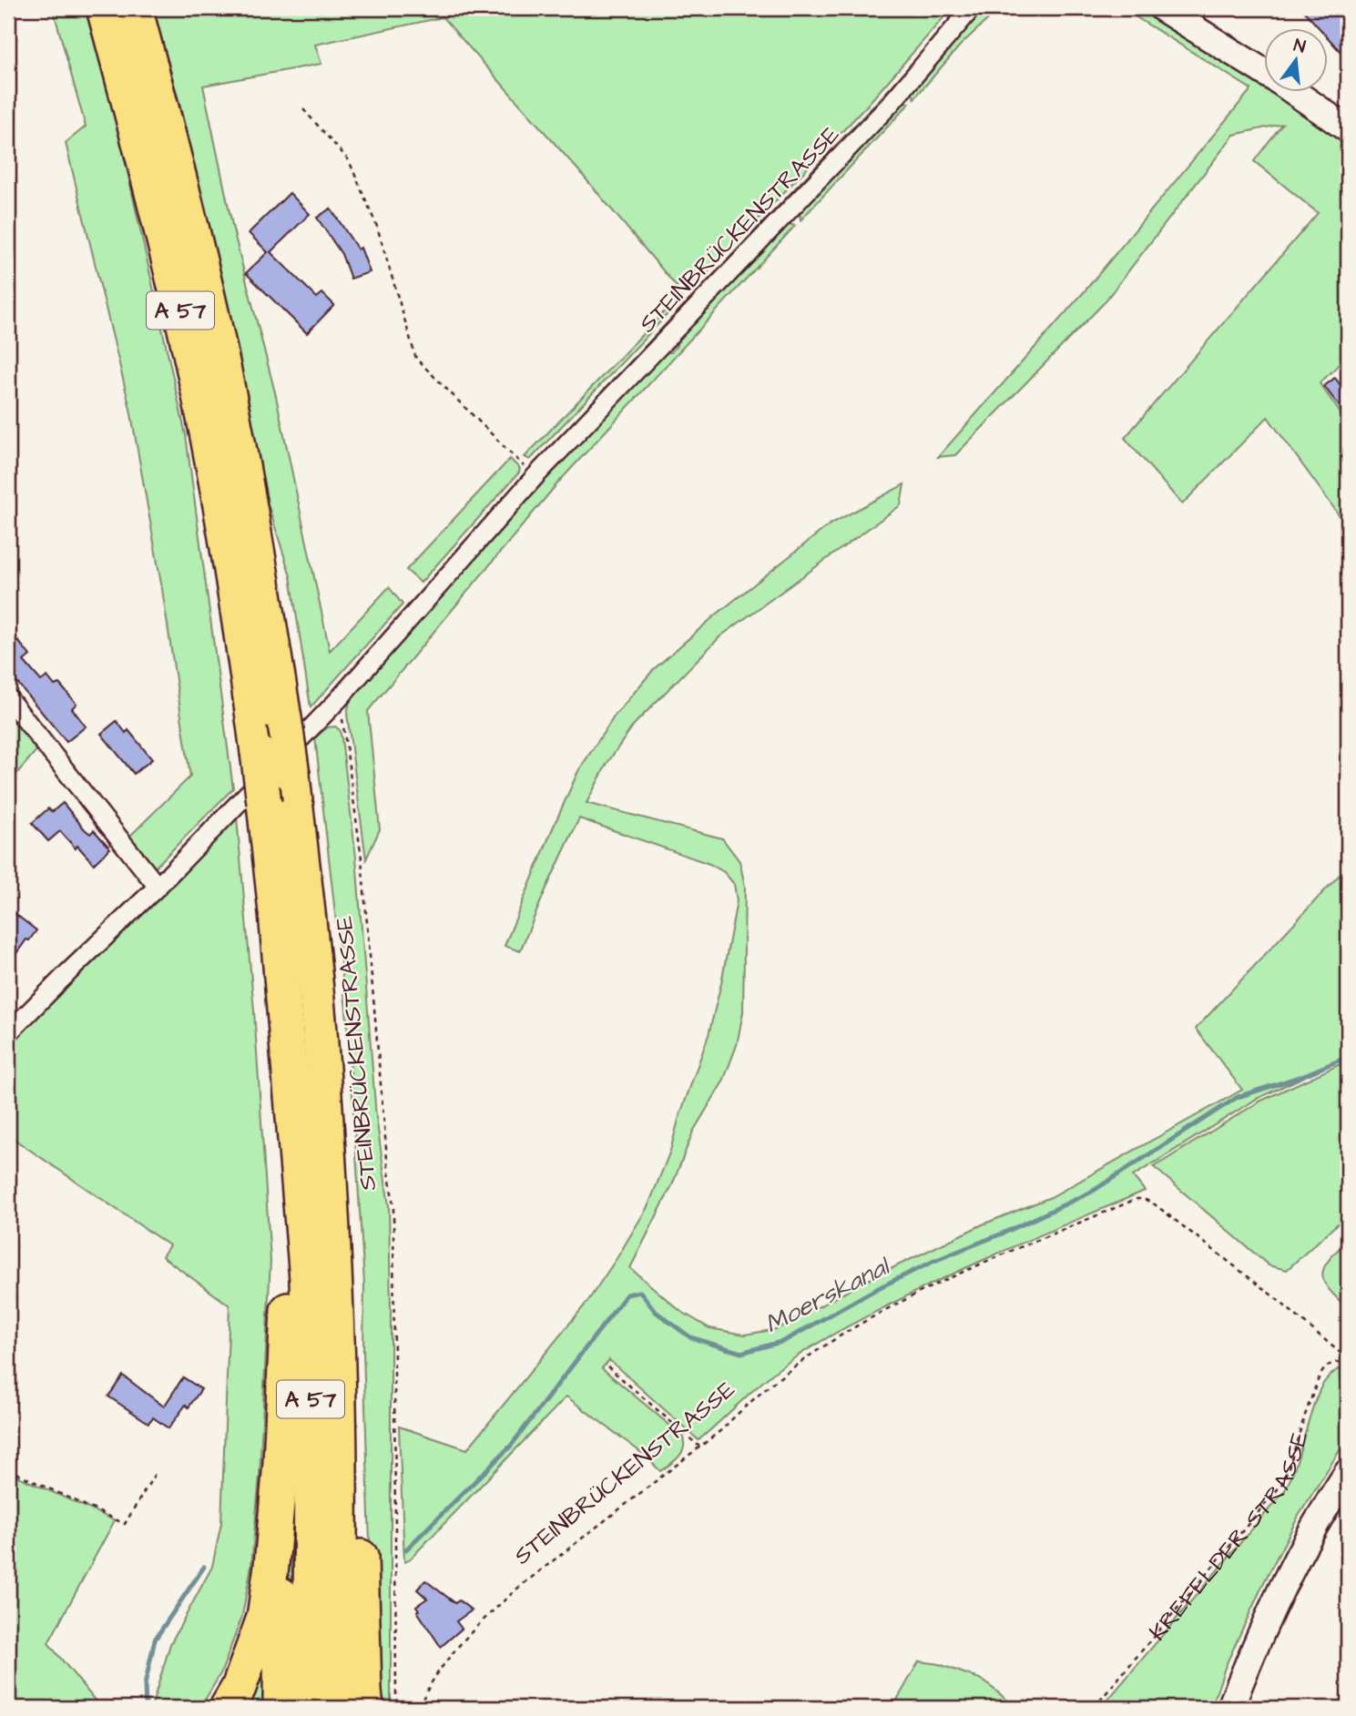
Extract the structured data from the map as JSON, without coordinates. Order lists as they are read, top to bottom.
{
  "streets": {
    "highway": ["A 57"],
    "street": ["STEINBRÜCKENSTRASSE"],
    "path": ["KREFELDER STRASSE"]
  },
  "crossings": [
    ["STEINBRÜCKENSTRASSE", "KREFELDER STRASSE"]
  ],
  "water": ["Moerskanal"],
  "north": "top"
}
